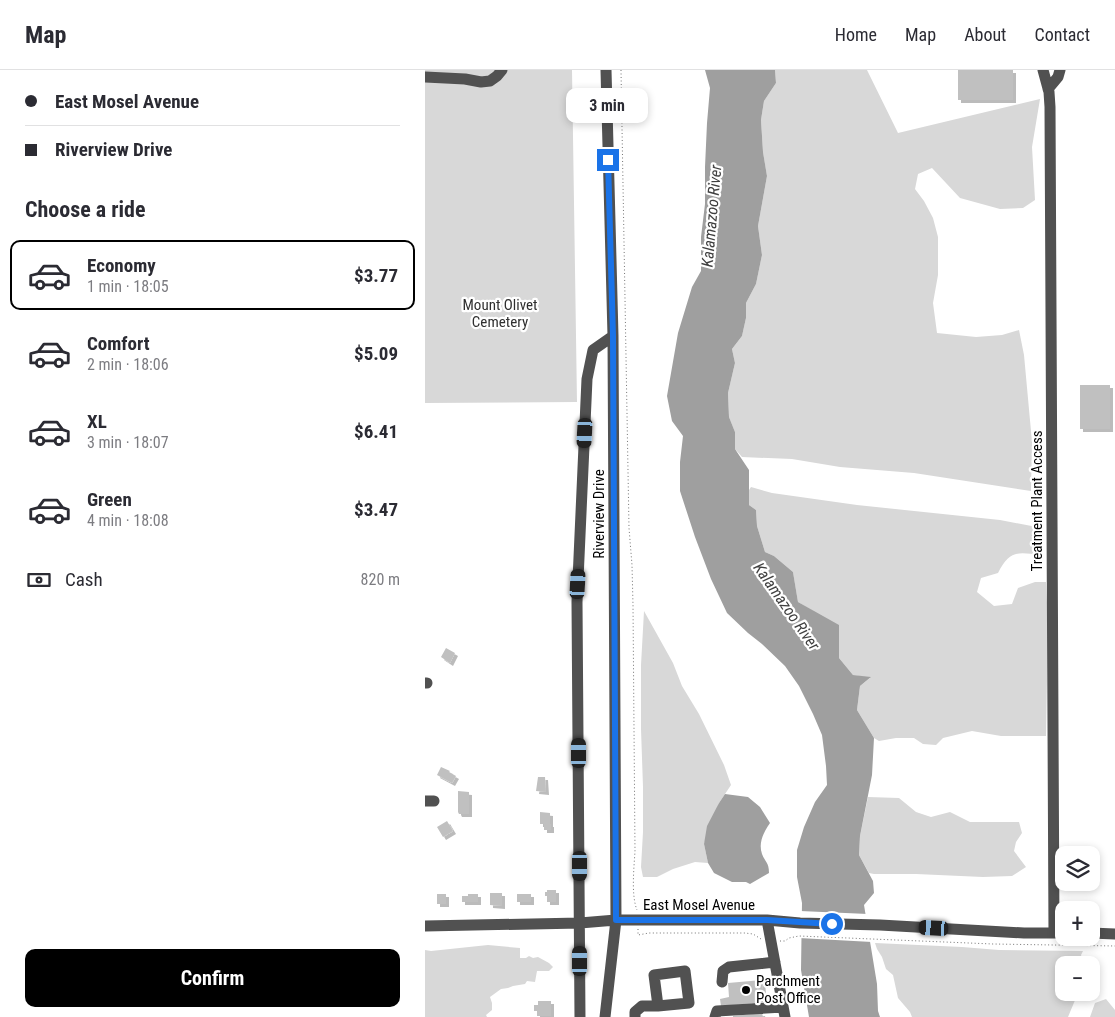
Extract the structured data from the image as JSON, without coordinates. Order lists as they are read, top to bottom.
{
  "streets": {
    "street": ["Treatment Plant Access", "Riverview Drive", "East Mosel Avenue"]
  },
  "crossings": [
    ["Riverview Drive", "East Mosel Avenue"]
  ],
  "water": ["Kalamazoo River"],
  "parks": ["Mount Olivet Cemetery"],
  "places": ["Parchment Post Office"],
  "page": {
    "header": "Map",
    "nav": [
      "Home",
      "Map",
      "About",
      "Contact"
    ],
    "banner": ["East Mosel Avenue", "Riverview Drive"],
    "bubble": "3 min",
    "heading": "Choose a ride",
    "list": [
      {
        "name": "Economy",
        "note": "1 min · 18:05",
        "value": "$3.77"
      },
      {
        "name": "Comfort",
        "note": "2 min · 18:06",
        "value": "$5.09"
      },
      {
        "name": "XL",
        "note": "3 min · 18:07",
        "value": "$6.41"
      },
      {
        "name": "Green",
        "note": "4 min · 18:08",
        "value": "$3.47"
      }
    ],
    "pay": ["Cash", "820 m"],
    "map_buttons": ["+", "−"],
    "buttons": "Confirm"
  }
}
